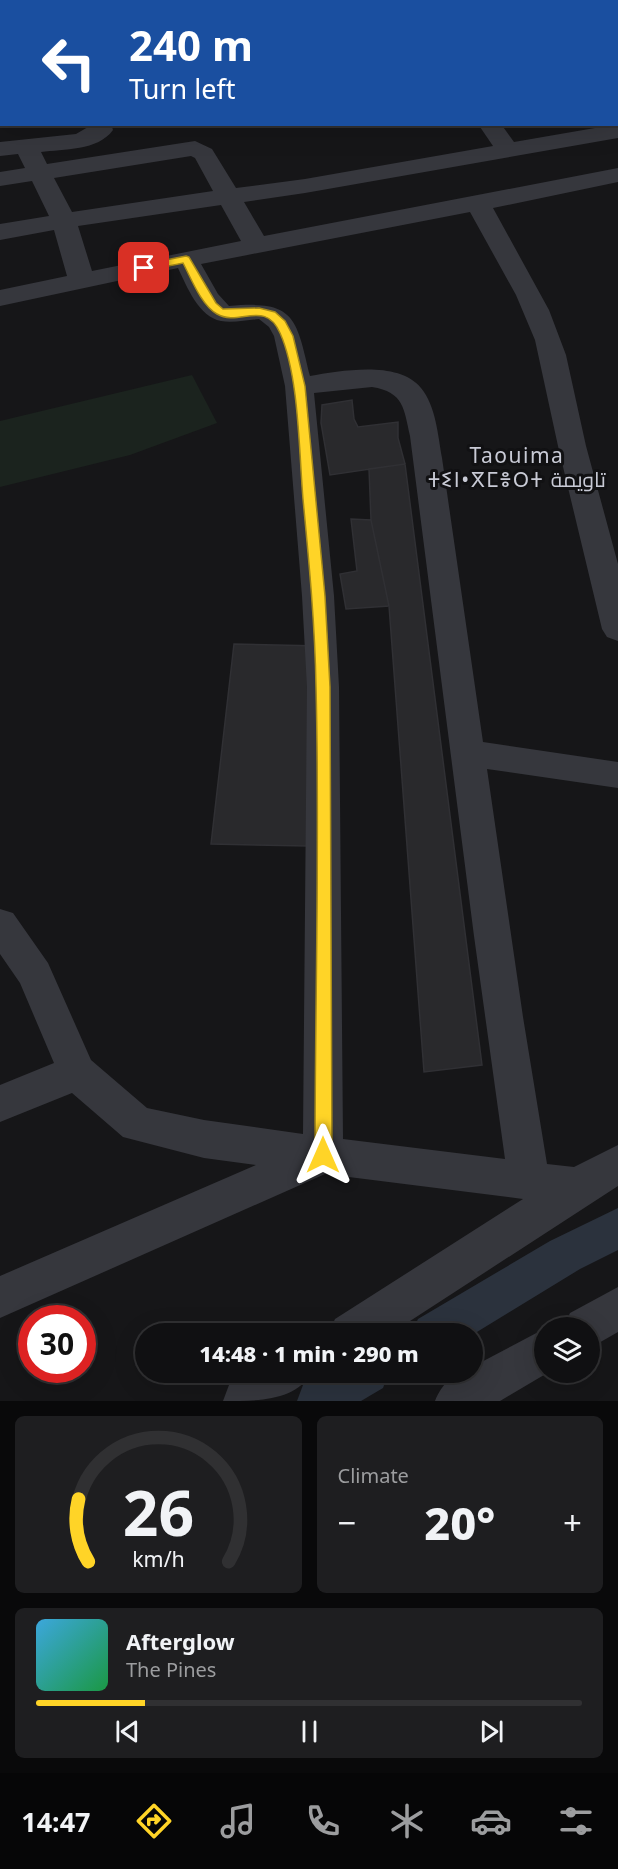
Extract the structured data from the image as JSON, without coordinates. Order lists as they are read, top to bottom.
{
  "districts": ["Taouima ⵜⵉⵏ•ⴳⵎⴻⵔⵜ تاويمة"],
  "page": {
    "turn": ["240 m", "Turn left"],
    "limit": "30",
    "trip": "14:48 · 1 min · 290 m",
    "tile": "Climate",
    "heat": ["−", "20°", "+"],
    "song": ["Afterglow", "The Pines"],
    "tabs": "14:47",
    "gauge": ["26", "km/h"]
  }
}
